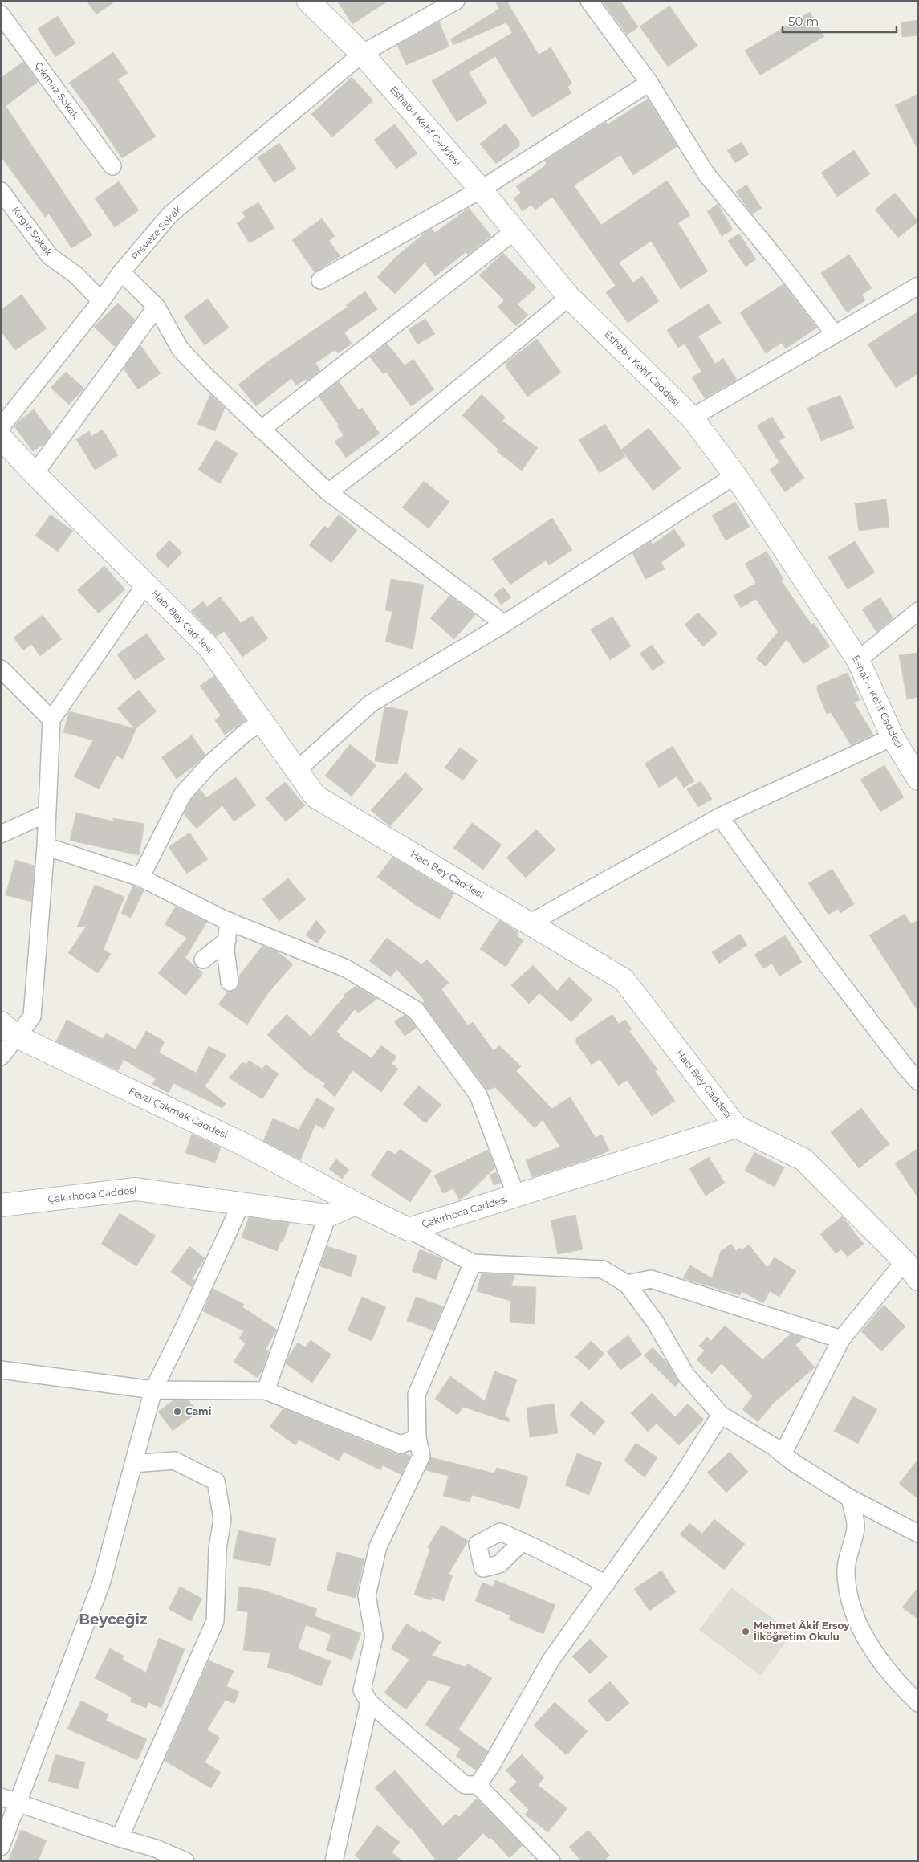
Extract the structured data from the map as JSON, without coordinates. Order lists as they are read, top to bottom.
{
  "streets": {
    "street": [
      "Çıkmaz Sokak",
      "Eshab-ı Kehf Caddesi",
      "Kırgız Sokak",
      "Preveze Sokak",
      "Hacı Bey Caddesi",
      "Fevzi Çakmak Caddesi",
      "Çakırhoca Caddesi"
    ]
  },
  "crossings": [
    ["Eshab-ı Kehf Caddesi", "Preveze Sokak"],
    ["Kırgız Sokak", "Preveze Sokak"],
    ["Hacı Bey Caddesi", "Çakırhoca Caddesi"],
    ["Fevzi Çakmak Caddesi", "Çakırhoca Caddesi"]
  ],
  "districts": ["Beyceğiz"],
  "places": ["Cami", "Mehmet Âkif Ersoy İlköğretim Okulu"],
  "scale_bar": "50 m"
}
